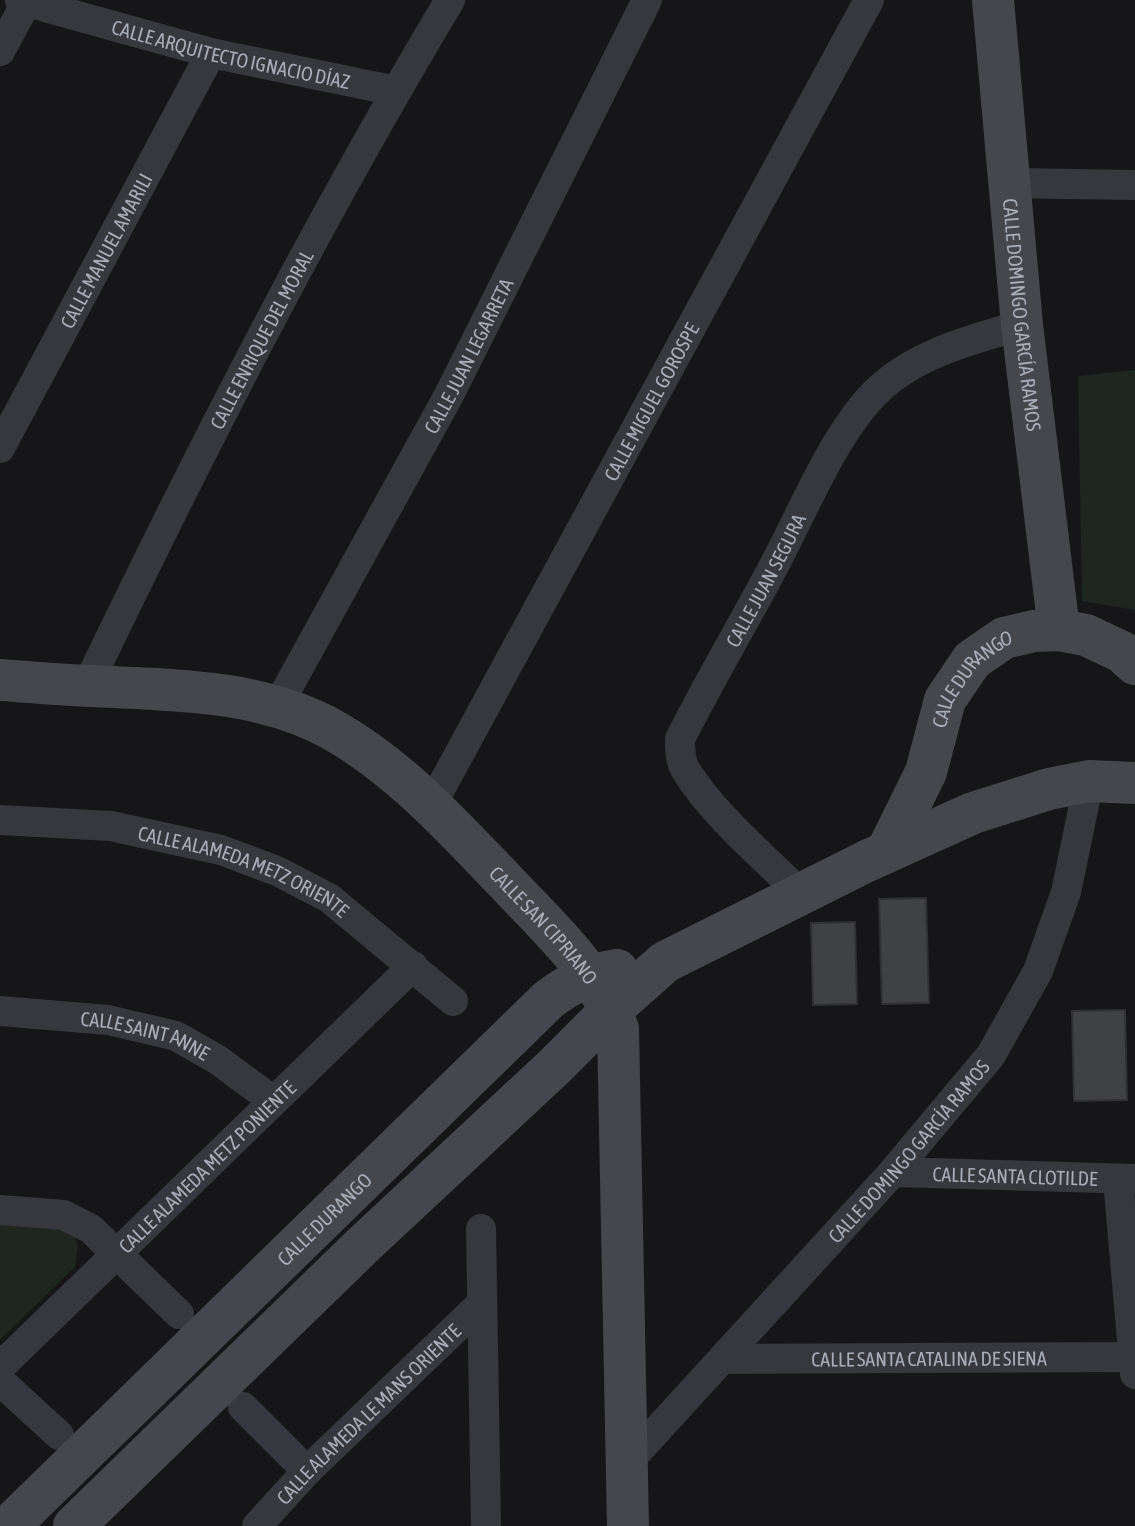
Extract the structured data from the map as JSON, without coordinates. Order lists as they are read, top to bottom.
{
  "streets": {
    "main road": ["CALLE DOMINGO GARCÍA RAMOS", "CALLE DURANGO", "CALLE SAN CIPRIANO"],
    "street": [
      "CALLE ARQUITECTO IGNACIO DÍAZ",
      "CALLE MANUEL AMARILI",
      "CALLE ENRIQUE DEL MORAL",
      "CALLE JUAN LEGARRETA",
      "CALLE MIGUEL GOROSPE",
      "CALLE JUAN SEGURA",
      "CALLE ALAMEDA METZ ORIENTE",
      "CALLE SAINT ANNE",
      "CALLE ALAMEDA METZ PONIENTE",
      "CALLE SANTA CLOTILDE",
      "CALLE SANTA CATALINA DE SIENA",
      "CALLE ALAMEDA LE MANS ORIENTE"
    ]
  },
  "crossings": [
    ["CALLE ARQUITECTO IGNACIO DÍAZ", "CALLE MANUEL AMARILI"],
    ["CALLE ARQUITECTO IGNACIO DÍAZ", "CALLE ENRIQUE DEL MORAL"],
    ["CALLE DOMINGO GARCÍA RAMOS", "CALLE JUAN SEGURA"],
    ["CALLE DOMINGO GARCÍA RAMOS", "CALLE DURANGO"],
    ["CALLE DOMINGO GARCÍA RAMOS", "CALLE SANTA CLOTILDE"],
    ["CALLE DOMINGO GARCÍA RAMOS", "CALLE SANTA CATALINA DE SIENA"],
    ["CALLE ENRIQUE DEL MORAL", "CALLE SAN CIPRIANO"],
    ["CALLE JUAN LEGARRETA", "CALLE SAN CIPRIANO"],
    ["CALLE MIGUEL GOROSPE", "CALLE SAN CIPRIANO"],
    ["CALLE JUAN SEGURA", "CALLE DURANGO"],
    ["CALLE DURANGO", "CALLE SAN CIPRIANO"],
    ["CALLE ALAMEDA METZ ORIENTE", "CALLE ALAMEDA METZ PONIENTE"],
    ["CALLE SAINT ANNE", "CALLE ALAMEDA METZ PONIENTE"]
  ]
}
